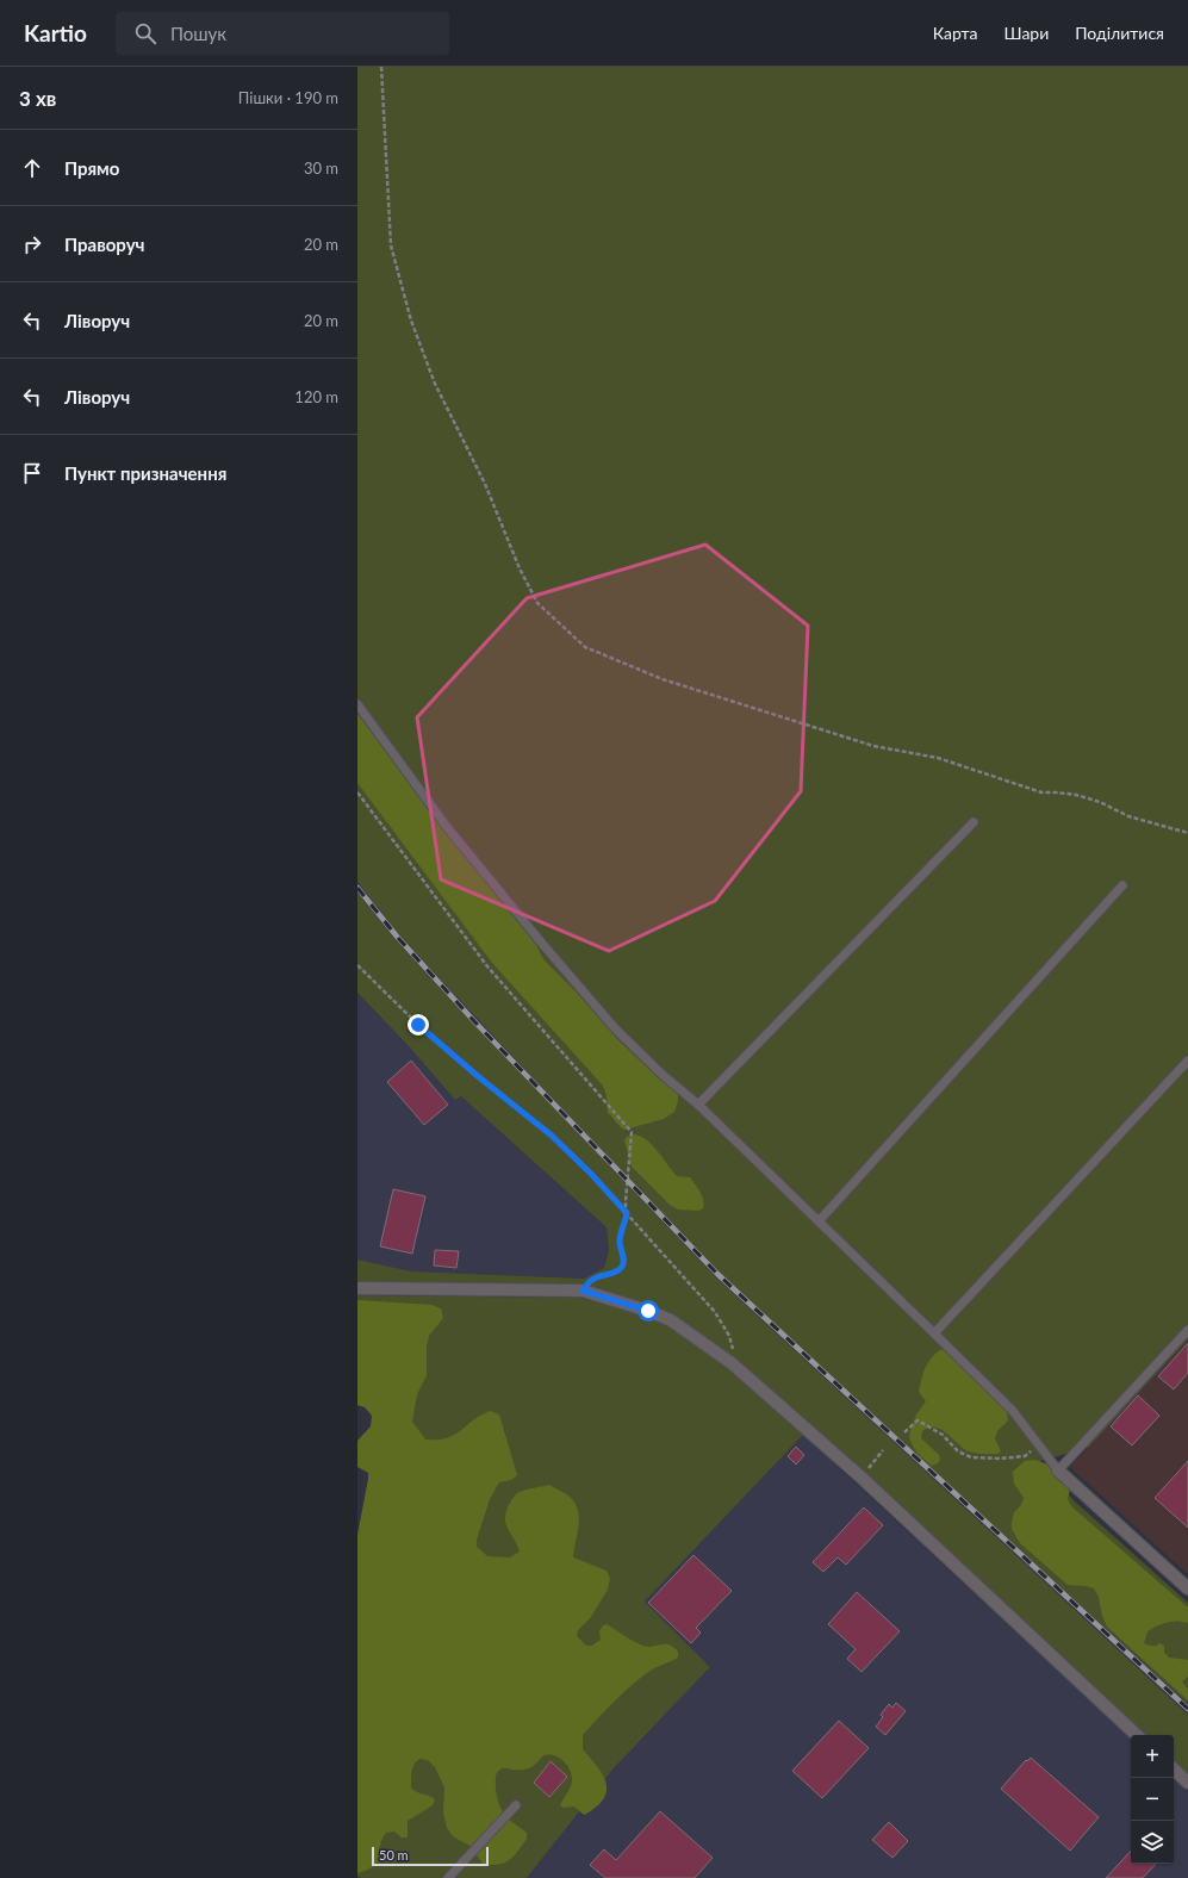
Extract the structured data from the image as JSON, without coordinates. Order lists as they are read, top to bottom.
{
  "scale_bar": "50 m",
  "page": {
    "header": "Kartio",
    "search": "Пошук",
    "nav": ["Карта", "Шари", "Поділитися"],
    "heading": ["3 хв", "Пішки · 190 m"],
    "list": [
      ["Прямо", "30 m"],
      ["Праворуч", "20 m"],
      ["Ліворуч", "20 m"],
      ["Ліворуч", "120 m"],
      "Пункт призначення"
    ],
    "map_buttons": ["+", "−"],
    "scale": "50 m"
  }
}
